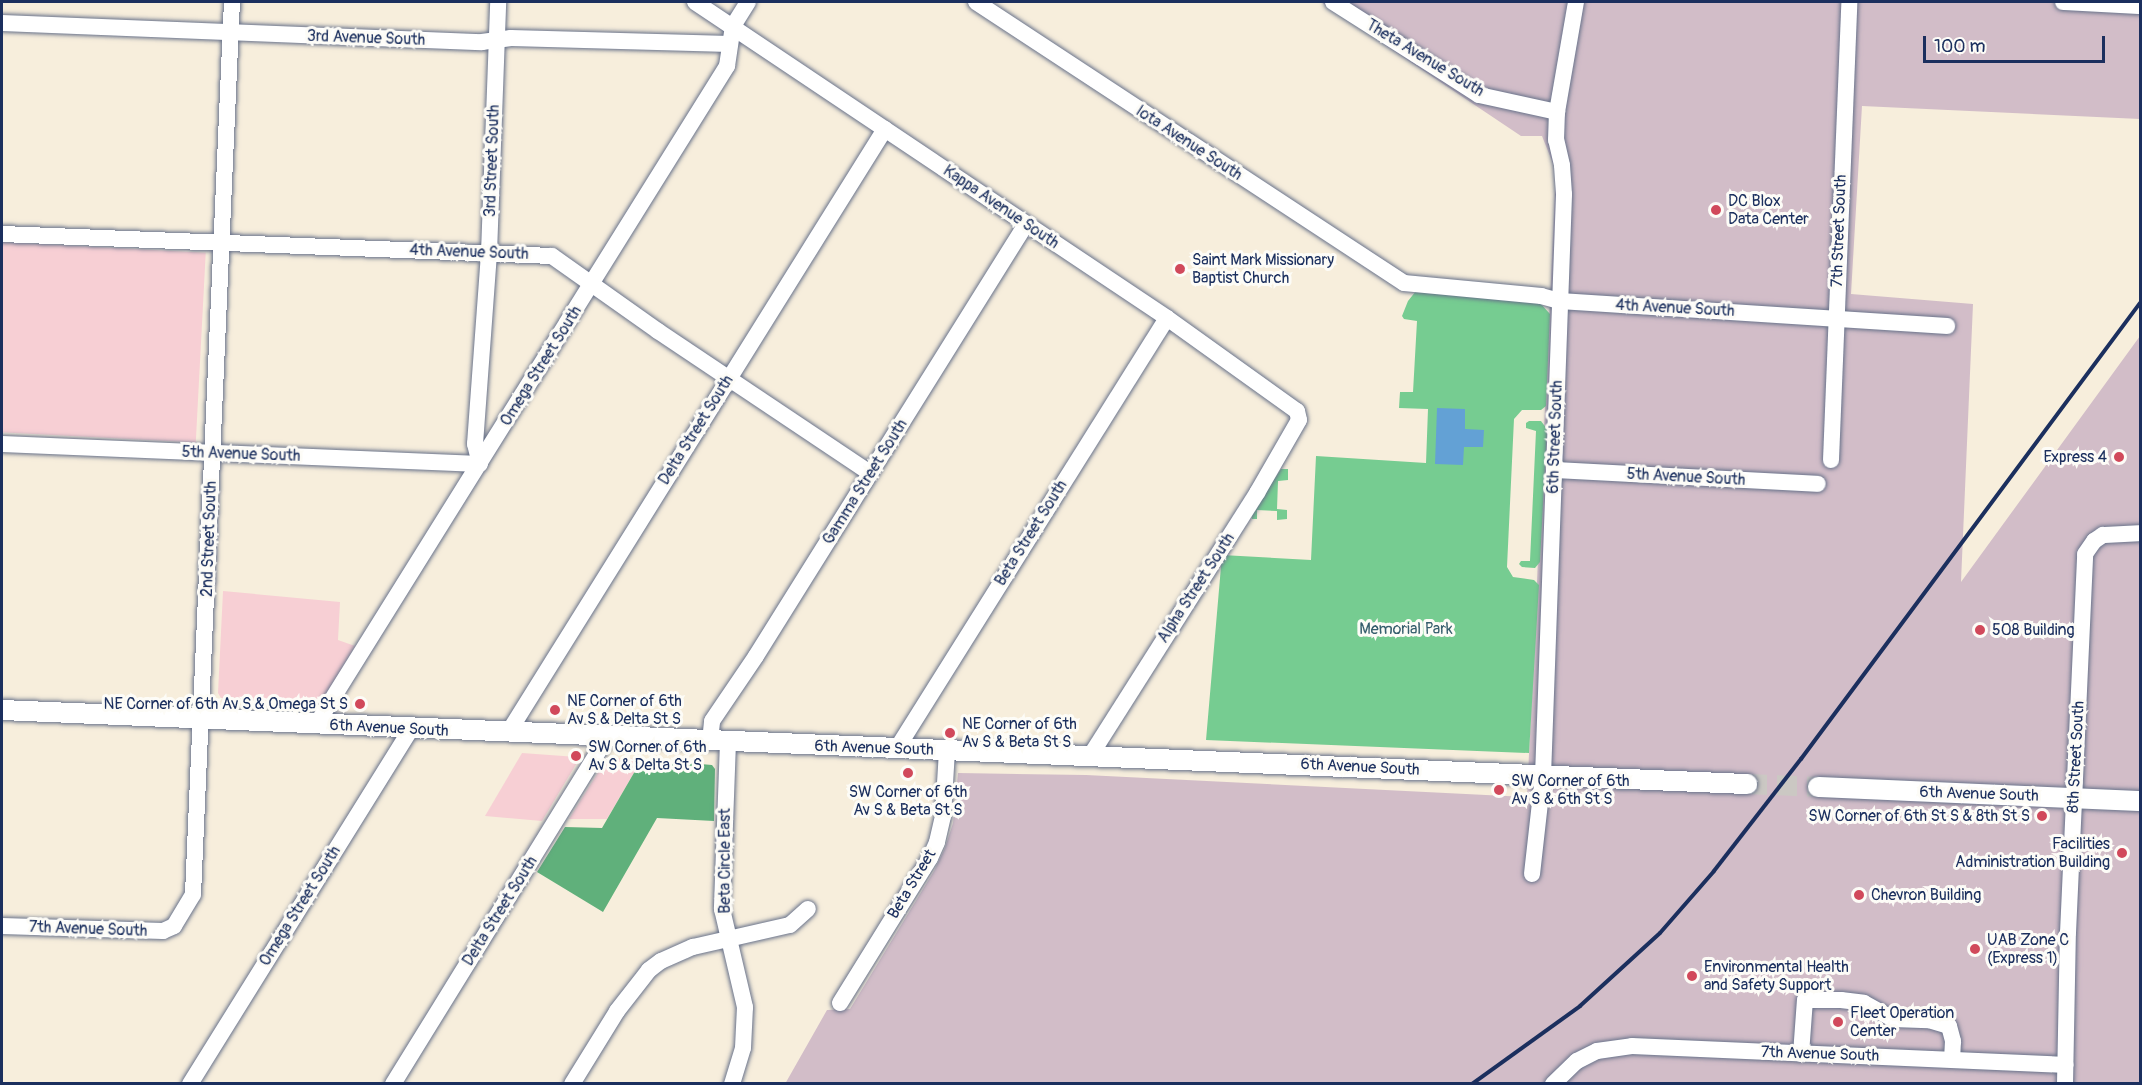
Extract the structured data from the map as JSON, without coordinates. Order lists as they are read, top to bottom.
{
  "streets": {
    "main road": ["6th Avenue South"],
    "street": [
      "3rd Avenue South",
      "Theta Avenue South",
      "Iota Avenue South",
      "3rd Street South",
      "Kappa Avenue South",
      "7th Street South",
      "4th Avenue South",
      "Omega Street South",
      "Delta Street South",
      "6th Street South",
      "5th Avenue South",
      "Gamma Street South",
      "Beta Street South",
      "2nd Street South",
      "Alpha Street South",
      "8th Street South",
      "Beta Circle East",
      "Beta Street",
      "7th Avenue South"
    ]
  },
  "crossings": [
    ["3rd Avenue South", "3rd Street South"],
    ["3rd Avenue South", "Omega Street South"],
    ["3rd Avenue South", "2nd Street South"],
    ["Theta Avenue South", "6th Street South"],
    ["Iota Avenue South", "4th Avenue South"],
    ["3rd Street South", "4th Avenue South"],
    ["3rd Street South", "Omega Street South"],
    ["3rd Street South", "5th Avenue South"],
    ["Kappa Avenue South", "Omega Street South"],
    ["Kappa Avenue South", "Delta Street South"],
    ["Kappa Avenue South", "Gamma Street South"],
    ["Kappa Avenue South", "Beta Street South"],
    ["Kappa Avenue South", "Alpha Street South"],
    ["7th Street South", "4th Avenue South"],
    ["4th Avenue South", "Omega Street South"],
    ["4th Avenue South", "Delta Street South"],
    ["4th Avenue South", "6th Street South"],
    ["4th Avenue South", "Gamma Street South"],
    ["4th Avenue South", "2nd Street South"],
    ["Omega Street South", "5th Avenue South"],
    ["Omega Street South", "6th Avenue South"],
    ["Delta Street South", "6th Avenue South"],
    ["6th Street South", "5th Avenue South"],
    ["6th Street South", "6th Avenue South"],
    ["5th Avenue South", "2nd Street South"],
    ["Gamma Street South", "6th Avenue South"],
    ["Gamma Street South", "Beta Circle East"],
    ["Beta Street South", "6th Avenue South"],
    ["2nd Street South", "6th Avenue South"],
    ["2nd Street South", "7th Avenue South"],
    ["Alpha Street South", "6th Avenue South"],
    ["6th Avenue South", "8th Street South"],
    ["6th Avenue South", "Beta Circle East"],
    ["6th Avenue South", "Beta Street"],
    ["8th Street South", "7th Avenue South"]
  ],
  "parks": ["Memorial Park"],
  "places": [
    "DC Blox Data Center",
    "Saint Mark Missionary Baptist Church",
    "Express 4",
    "508 Building",
    "NE Corner of 6th Av S & Omega St S",
    "NE Corner of 6th Av S & Delta St S",
    "NE Corner of 6th Av S & Beta St S",
    "SW Corner of 6th Av S & Delta St S",
    "SW Corner of 6th Av S & Beta St S",
    "SW Corner of 6th Av S & 6th St S",
    "SW Corner of 6th St S & 8th St S",
    "Facilities Administration Building",
    "Chevron Building",
    "UAB Zone C (Express 1)",
    "Environmental Health and Safety Support",
    "Fleet Operation Center"
  ],
  "scale_bar": "100 m"
}
